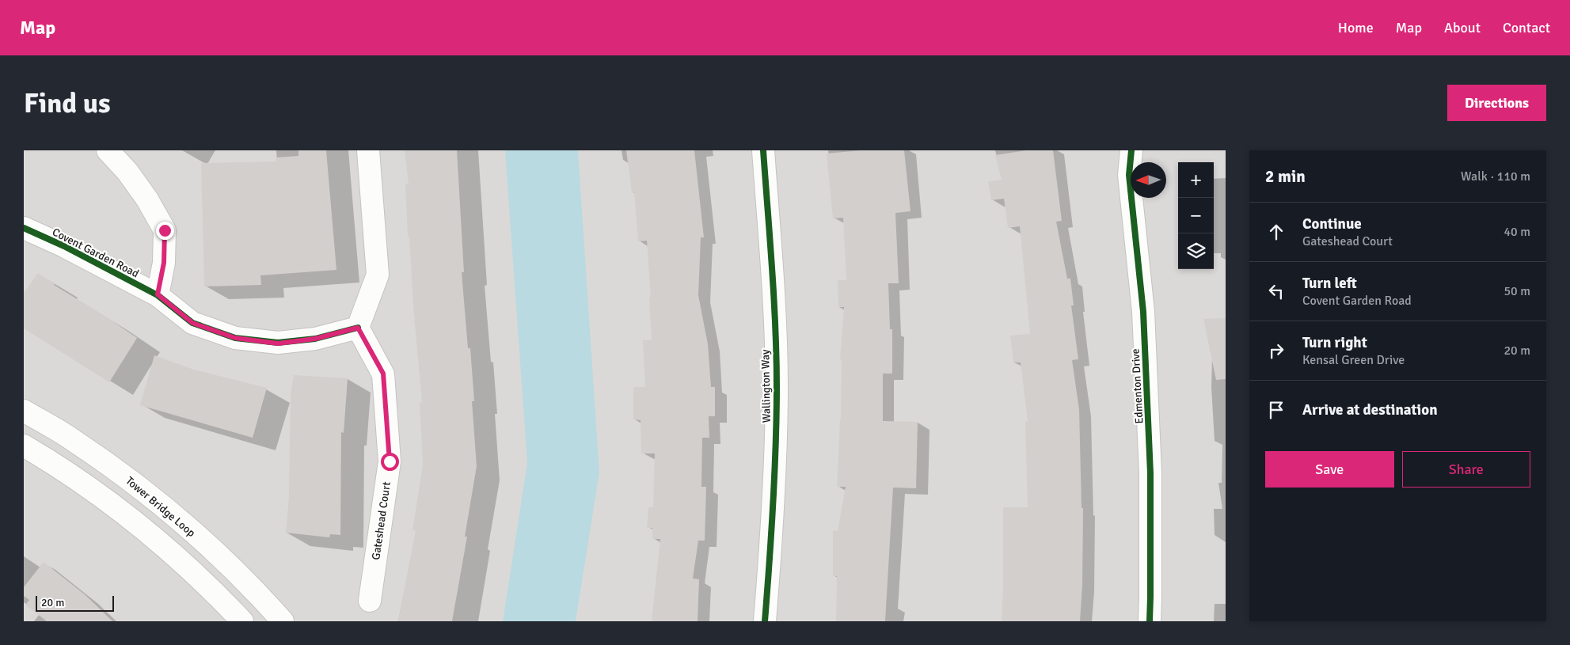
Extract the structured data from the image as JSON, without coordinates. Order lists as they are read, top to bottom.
{
  "streets": {
    "street": [
      "Covent Garden Road",
      "Wallington Way",
      "Edmenton Drive",
      "Tower Bridge Loop",
      "Gateshead Court"
    ]
  },
  "crossings": [
    ["Covent Garden Road", "Gateshead Court"]
  ],
  "scale_bar": "20 m",
  "north": "left",
  "page": {
    "header": "Map",
    "nav": [
      "Home",
      "Map",
      "About",
      "Contact"
    ],
    "buttons": [
      "Directions",
      ["Save", "Share"]
    ],
    "title": "Find us",
    "heading": ["2 min", "Walk · 110 m"],
    "map_buttons": ["+", "−"],
    "list": [
      ["Continue", "Gateshead Court", "40 m"],
      ["Turn left", "Covent Garden Road", "50 m"],
      ["Turn right", "Kensal Green Drive", "20 m"],
      "Arrive at destination"
    ],
    "scale": "20 m"
  }
}
